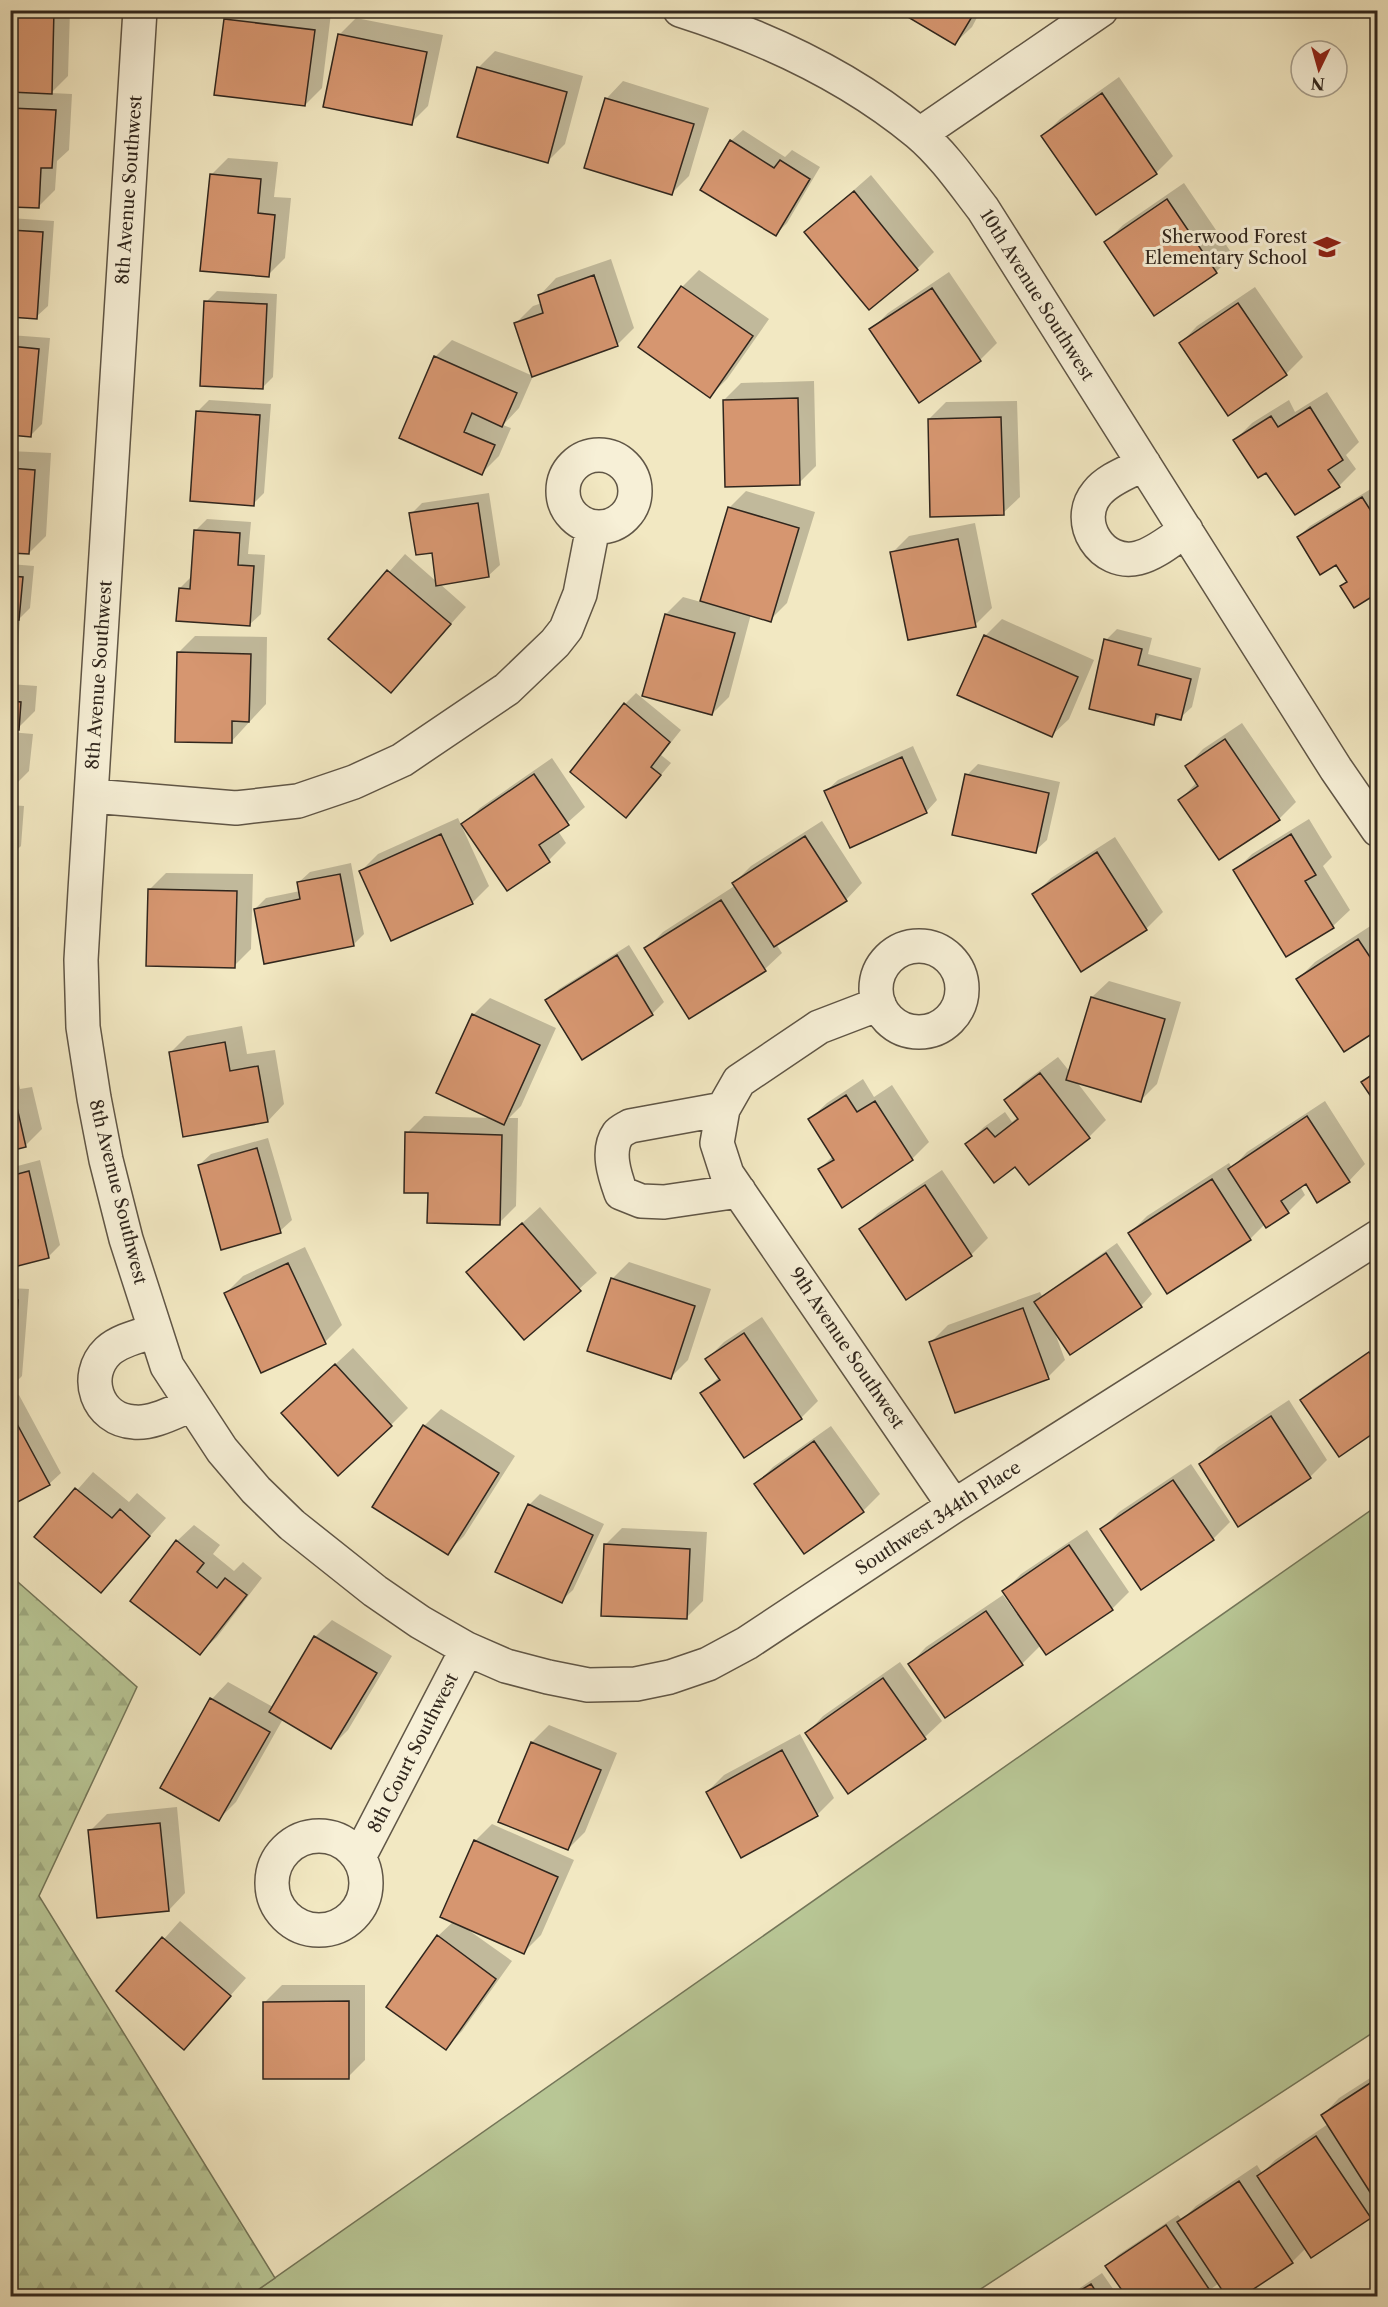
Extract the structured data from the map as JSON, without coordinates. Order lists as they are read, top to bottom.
{
  "streets": {
    "street": [
      "8th Avenue Southwest",
      "10th Avenue Southwest",
      "9th Avenue Southwest",
      "Southwest 344th Place",
      "8th Court Southwest"
    ]
  },
  "crossings": [
    ["8th Avenue Southwest", "Southwest 344th Place"],
    ["8th Avenue Southwest", "8th Court Southwest"],
    ["9th Avenue Southwest", "Southwest 344th Place"],
    ["Southwest 344th Place", "8th Court Southwest"]
  ],
  "places": {
    "school or university": ["Sherwood Forest Elementary School"]
  },
  "north": "bottom"
}
